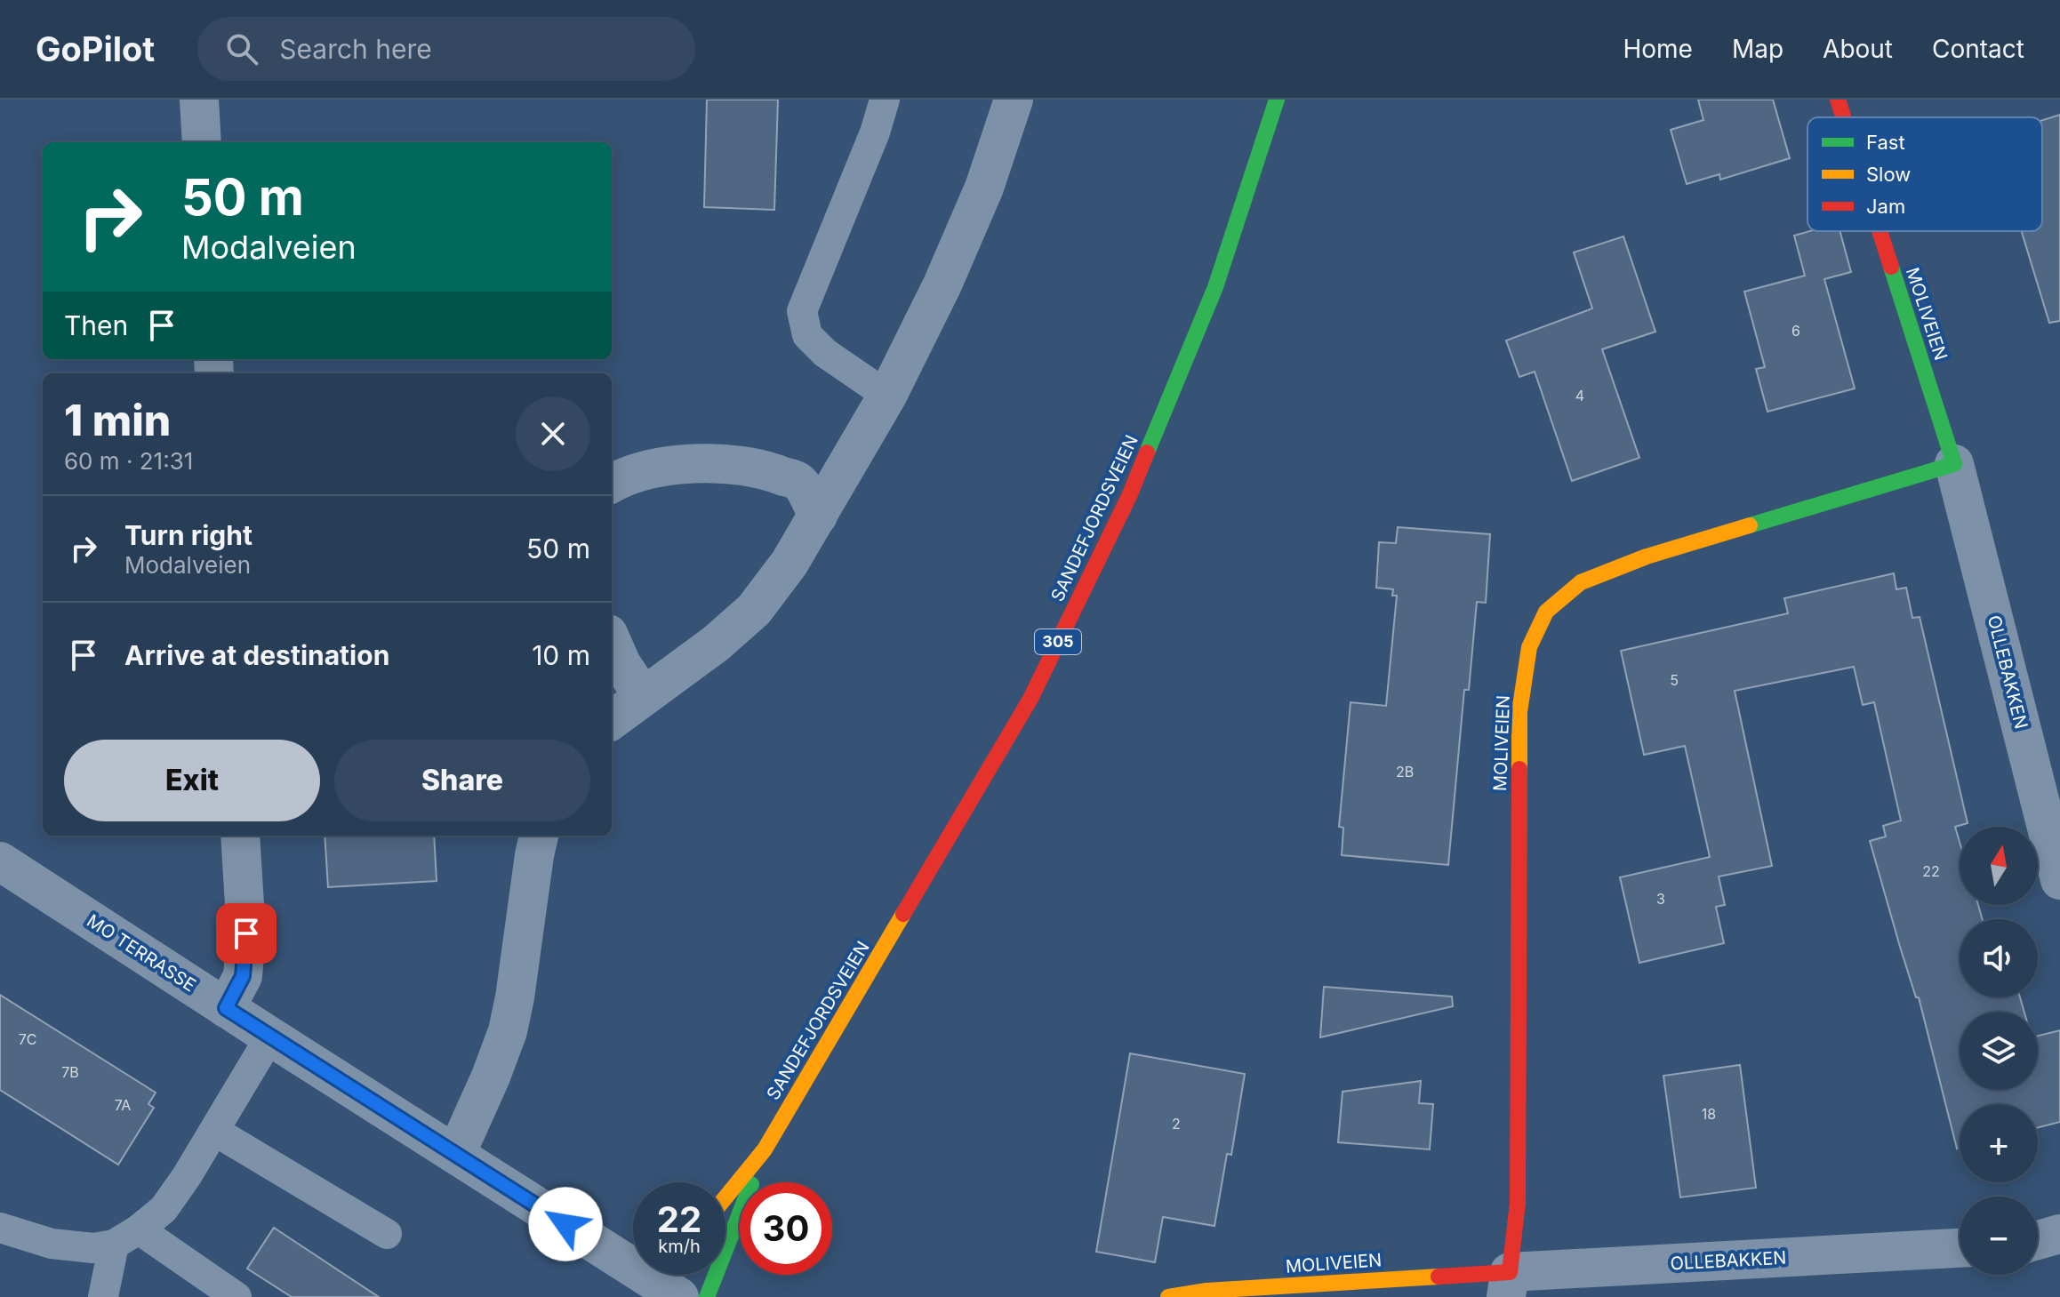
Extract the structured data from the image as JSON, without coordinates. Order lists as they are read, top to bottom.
{
  "streets": {
    "street": [
      "MOLIVEIEN",
      "SANDEFJORDSVEIEN",
      "305",
      "OLLEBAKKEN",
      "MO TERRASSE"
    ]
  },
  "crossings": [
    ["MOLIVEIEN", "OLLEBAKKEN"]
  ],
  "house_numbers": [
    "6",
    "4",
    "5",
    "2B",
    "22",
    "3",
    "7C",
    "7B",
    "7A",
    "18",
    "2"
  ],
  "legend": ["Fast", "Slow", "Jam"],
  "north": "top",
  "page": {
    "header": "GoPilot",
    "search": "Search here",
    "nav": [
      "Home",
      "Map",
      "About",
      "Contact"
    ],
    "turn": ["50 m", "Modalveien"],
    "then": "Then",
    "heading": ["1 min", "60 m · 21:31"],
    "list": [
      {
        "name": "Turn right",
        "note": "Modalveien",
        "value": "50 m"
      },
      {
        "name": "Arrive at destination",
        "value": "10 m"
      }
    ],
    "buttons": ["Exit", "Share"],
    "map_buttons": ["+", "−"],
    "speed": "22 km/h",
    "limit": "30"
  }
}
